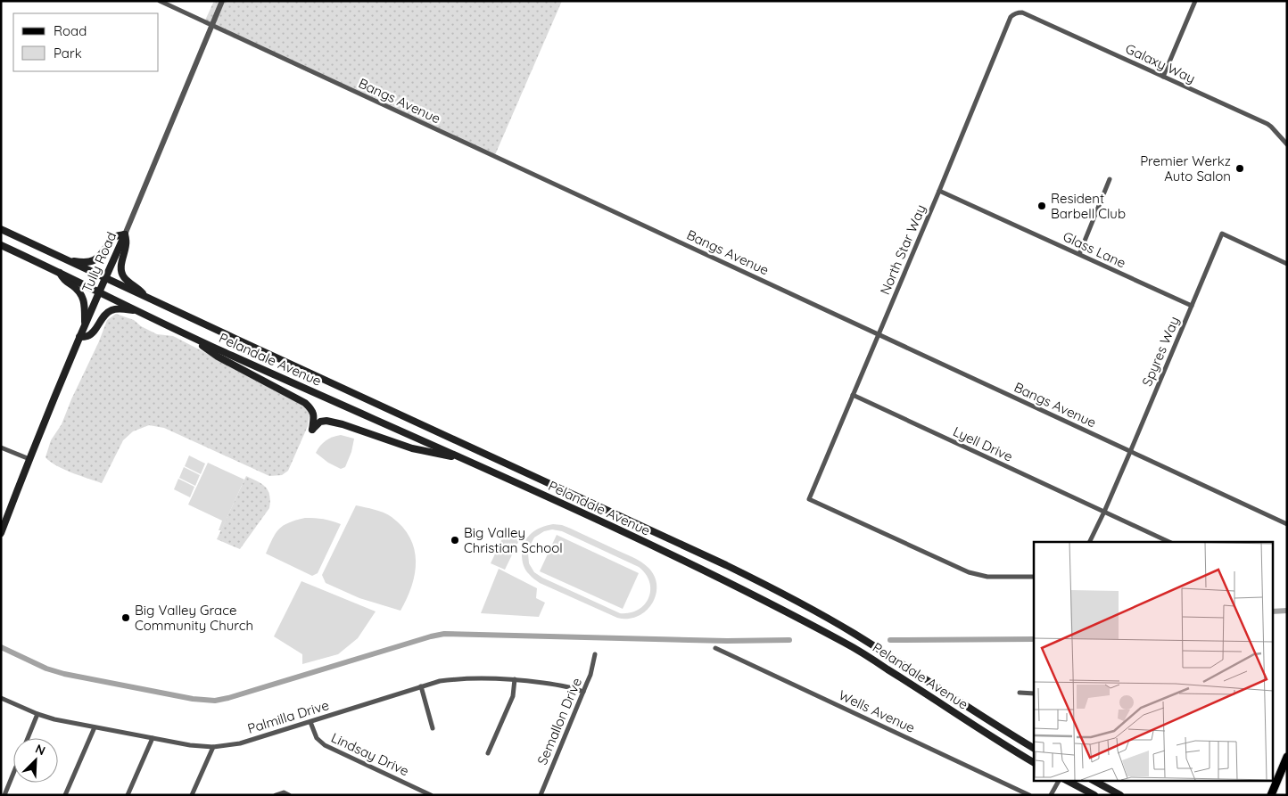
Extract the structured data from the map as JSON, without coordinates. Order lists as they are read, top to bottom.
{
  "streets": {
    "main road": ["Tully Road", "Pelandale Avenue"],
    "street": [
      "Galaxy Way",
      "Bangs Avenue",
      "North Star Way",
      "Glass Lane",
      "Spyres Way",
      "Lyell Drive",
      "Wells Avenue",
      "Palmilla Drive",
      "Semallon Drive",
      "Lindsay Drive"
    ]
  },
  "crossings": [
    ["Galaxy Way", "North Star Way"],
    ["Bangs Avenue", "North Star Way"],
    ["Bangs Avenue", "Tully Road"],
    ["Bangs Avenue", "Spyres Way"],
    ["North Star Way", "Glass Lane"],
    ["North Star Way", "Lyell Drive"],
    ["Glass Lane", "Spyres Way"],
    ["Tully Road", "Pelandale Avenue"],
    ["Spyres Way", "Lyell Drive"],
    ["Palmilla Drive", "Semallon Drive"],
    ["Palmilla Drive", "Lindsay Drive"]
  ],
  "places": [
    "Premier Werkz Auto Salon",
    "Resident Barbell Club",
    "Big Valley Christian School",
    "Big Valley Grace Community Church"
  ],
  "legend": ["Road", "Park"],
  "north": "top right"
}
